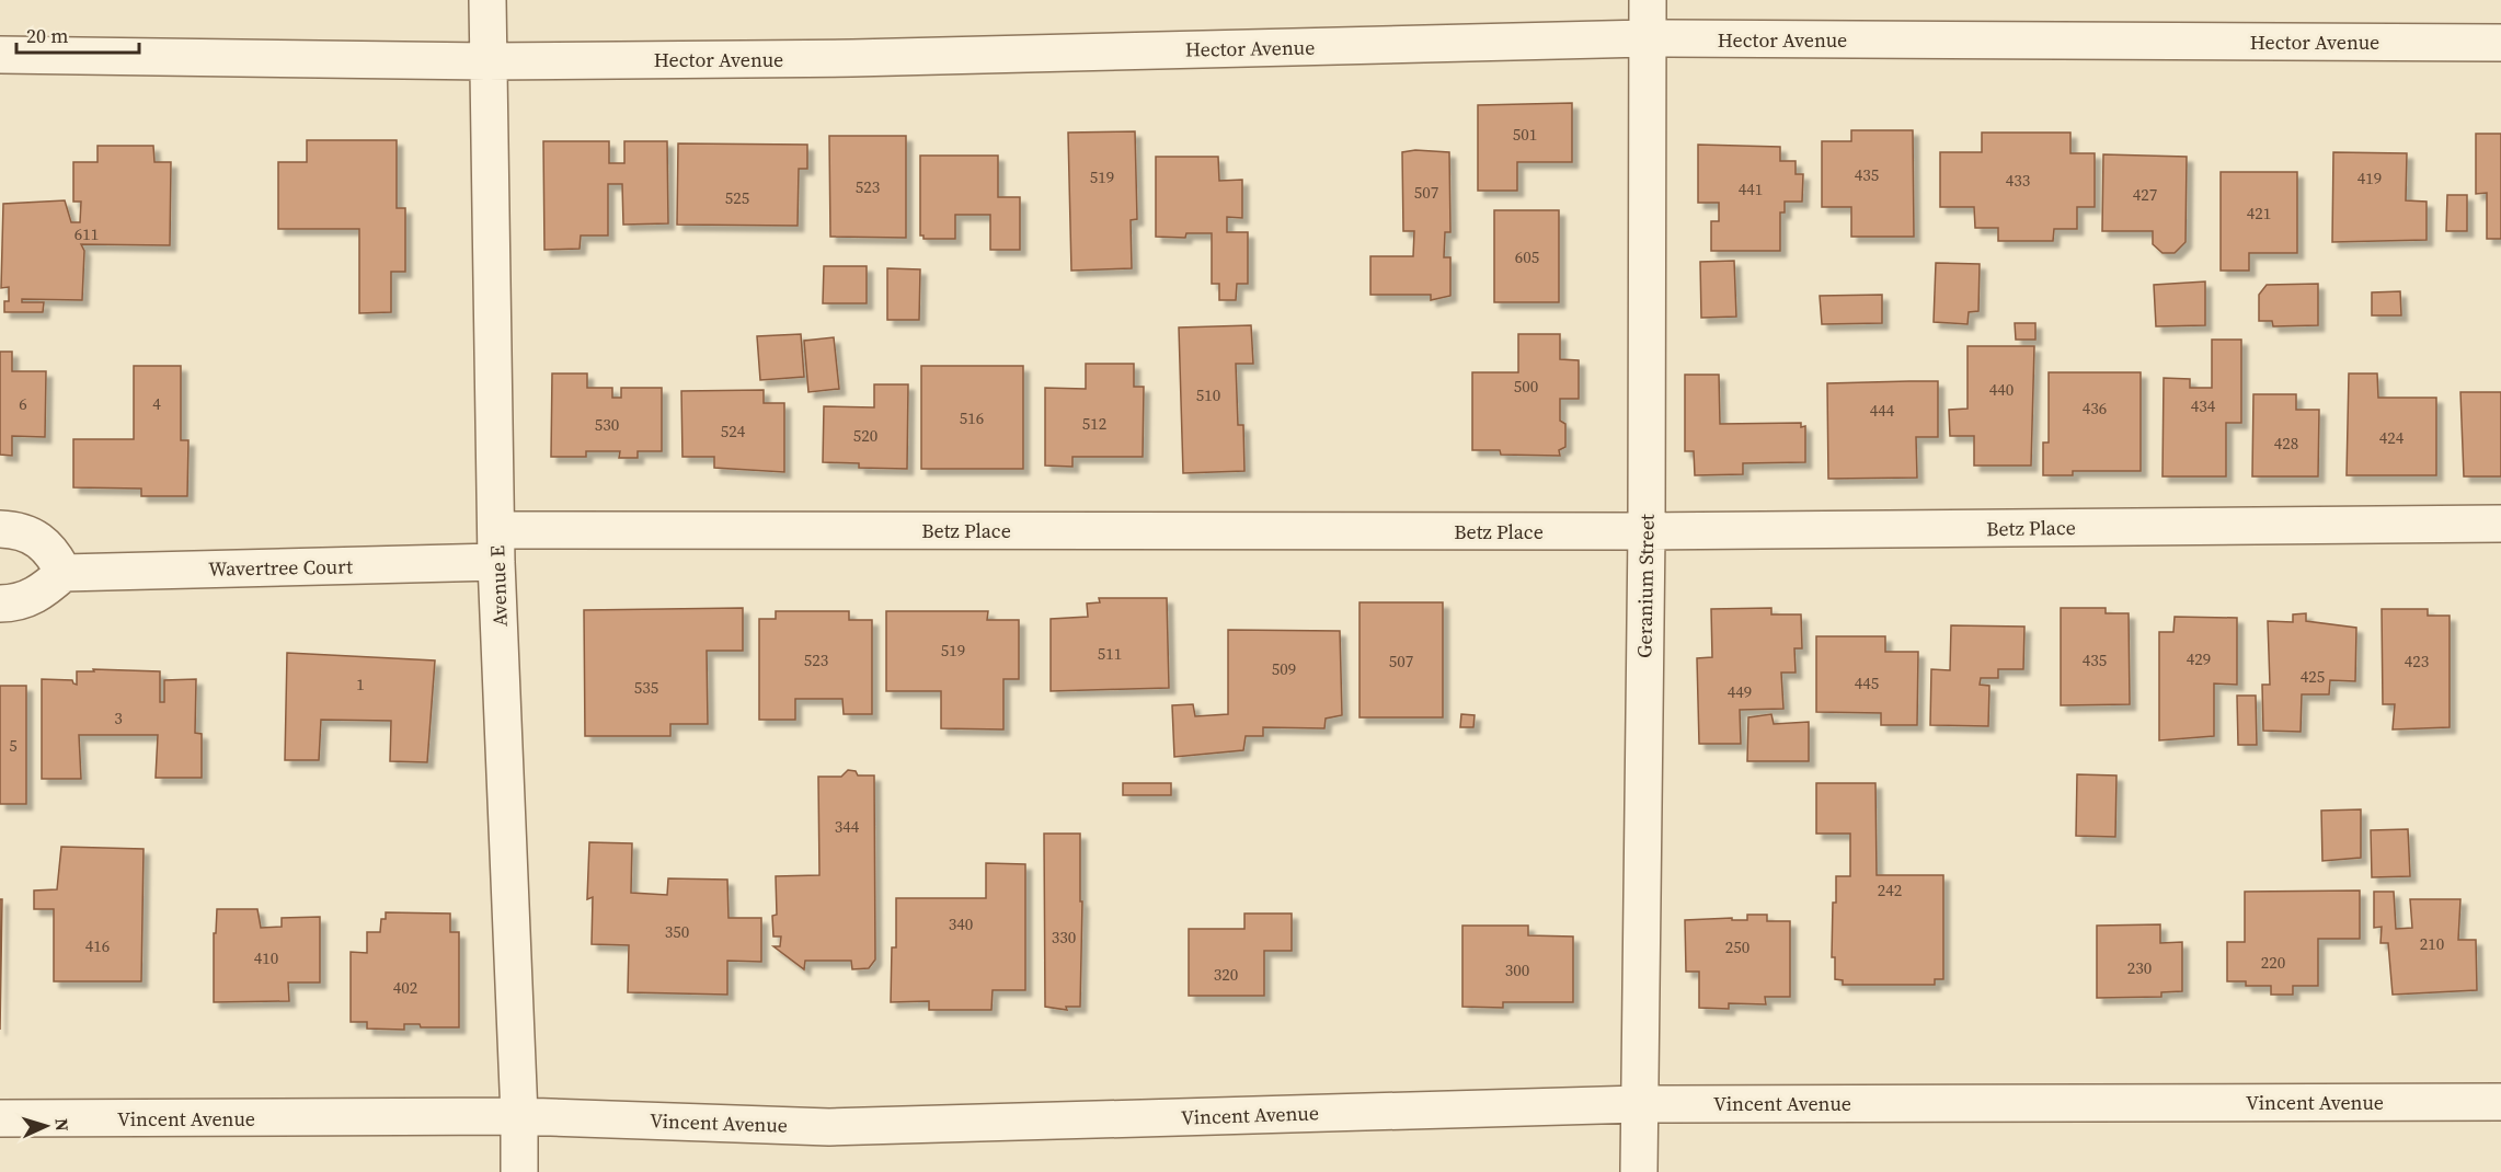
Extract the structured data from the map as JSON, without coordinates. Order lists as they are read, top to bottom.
{
  "streets": {
    "street": [
      "Hector Avenue",
      "Betz Place",
      "Wavertree Court",
      "Avenue E",
      "Geranium Street",
      "Vincent Avenue"
    ]
  },
  "crossings": [
    ["Hector Avenue", "Avenue E"],
    ["Hector Avenue", "Geranium Street"],
    ["Betz Place", "Wavertree Court"],
    ["Betz Place", "Avenue E"],
    ["Betz Place", "Geranium Street"],
    ["Wavertree Court", "Avenue E"],
    ["Avenue E", "Vincent Avenue"],
    ["Geranium Street", "Vincent Avenue"]
  ],
  "house_numbers": [
    "501",
    "435",
    "519",
    "419",
    "433",
    "523",
    "441",
    "507",
    "427",
    "525",
    "421",
    "611",
    "605",
    "500",
    "440",
    "510",
    "6",
    "4",
    "434",
    "436",
    "444",
    "516",
    "512",
    "530",
    "524",
    "520",
    "424",
    "428",
    "519",
    "511",
    "429",
    "523",
    "435",
    "507",
    "423",
    "509",
    "425",
    "445",
    "1",
    "535",
    "449",
    "3",
    "5",
    "344",
    "242",
    "340",
    "350",
    "330",
    "210",
    "416",
    "250",
    "410",
    "220",
    "230",
    "300",
    "320",
    "402"
  ],
  "scale_bar": "20 m",
  "north": "right"
}
